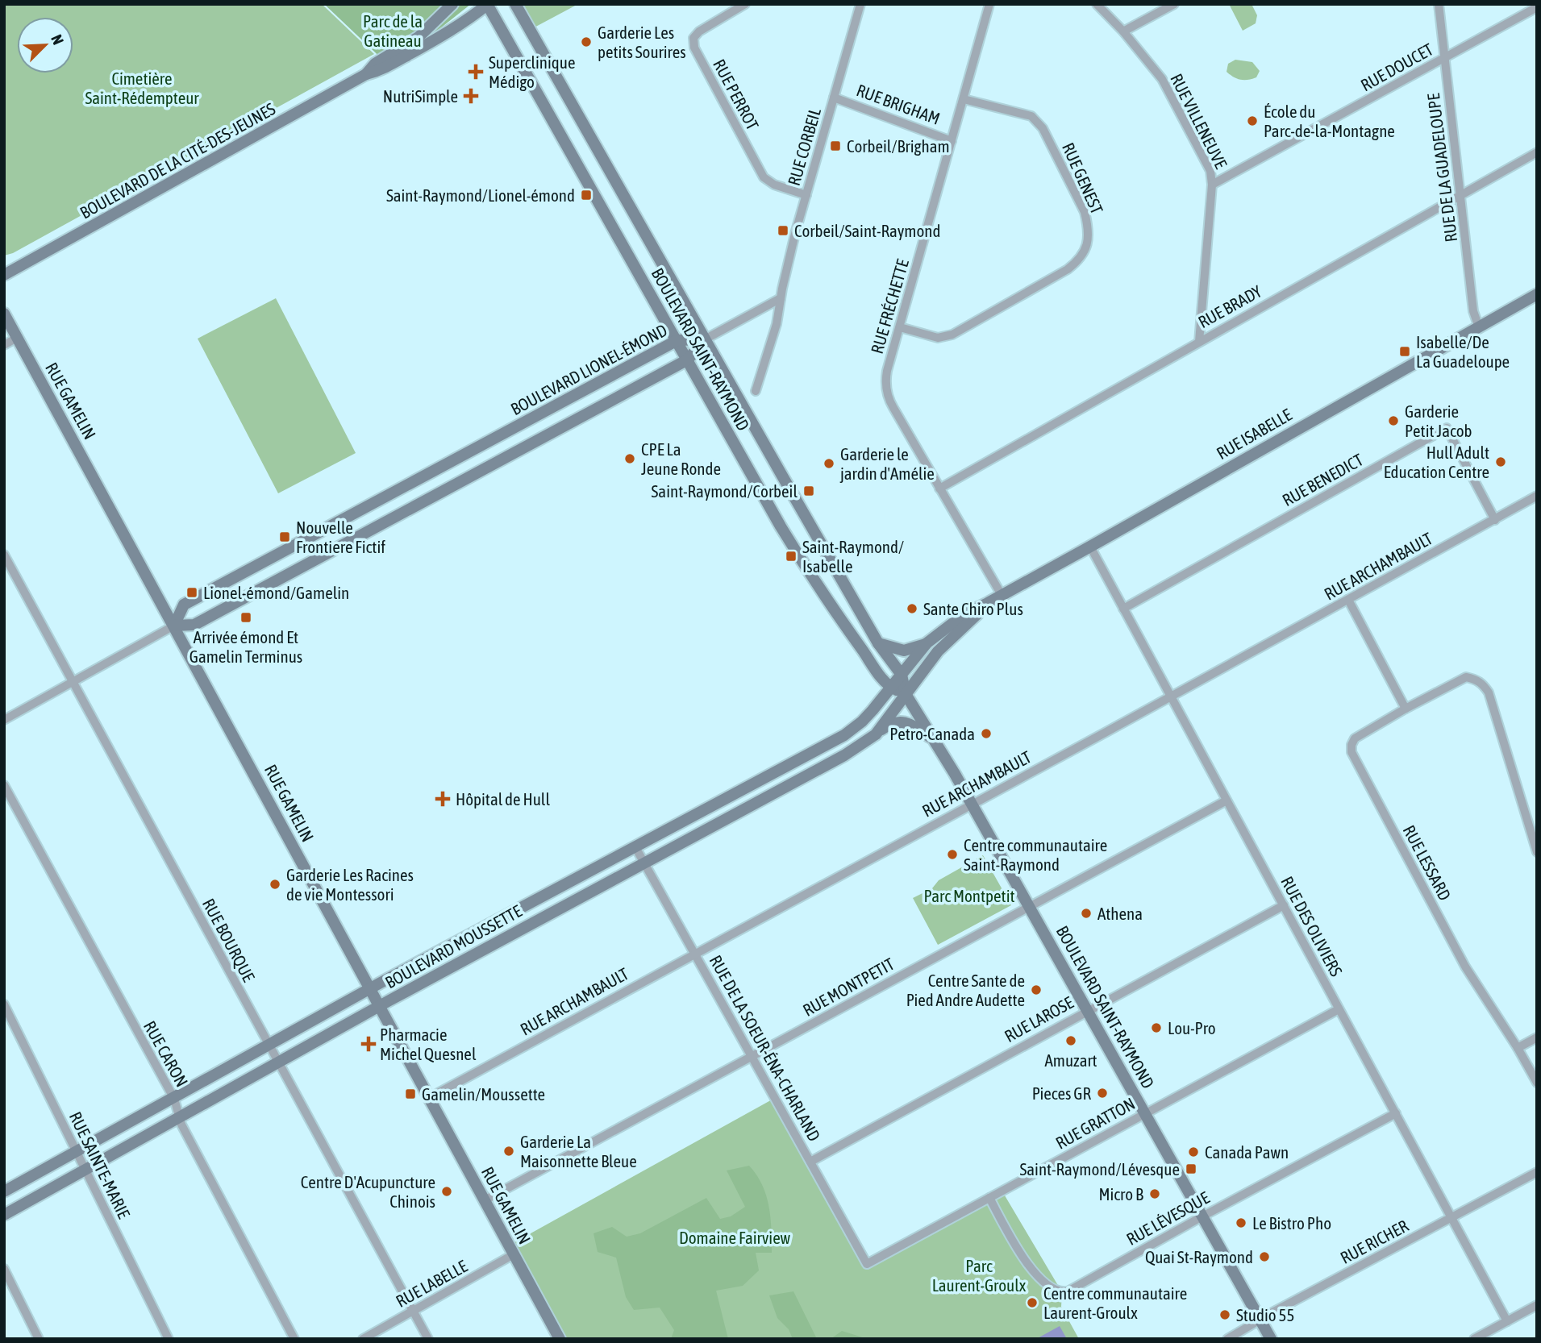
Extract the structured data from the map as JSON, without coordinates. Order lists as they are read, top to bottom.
{
  "streets": {
    "street": [
      "RUE DOUCET",
      "RUE PERROT",
      "RUE BRIGHAM",
      "RUE VILLENEUVE",
      "RUE CORBEIL",
      "BOULEVARD DE LA CITÉ-DES-JEUNES",
      "RUE DE LA GUADELOUPE",
      "RUE GENEST",
      "RUE FRÉCHETTE",
      "RUE BRADY",
      "BOULEVARD SAINT-RAYMOND",
      "BOULEVARD LIONEL-ÉMOND",
      "RUE GAMELIN",
      "RUE ISABELLE",
      "RUE BENEDICT",
      "RUE ARCHAMBAULT",
      "RUE LESSARD",
      "RUE DES OLIVIERS",
      "RUE BOURQUE",
      "BOULEVARD MOUSSETTE",
      "RUE MONTPETIT",
      "RUE LAROSE",
      "RUE DE LA SOEUR-ÉNA-CHARLAND",
      "RUE CARON",
      "RUE GRATTON",
      "RUE SAINTE-MARIE",
      "RUE LÉVESQUE",
      "RUE RICHER",
      "RUE LABELLE"
    ]
  },
  "crossings": [
    ["RUE DOUCET", "RUE VILLENEUVE"],
    ["RUE DOUCET", "RUE DE LA GUADELOUPE"],
    ["RUE PERROT", "RUE CORBEIL"],
    ["RUE BRIGHAM", "RUE CORBEIL"],
    ["RUE BRIGHAM", "RUE FRÉCHETTE"],
    ["RUE VILLENEUVE", "RUE BRADY"],
    ["BOULEVARD DE LA CITÉ-DES-JEUNES", "BOULEVARD SAINT-RAYMOND"],
    ["RUE DE LA GUADELOUPE", "RUE BRADY"],
    ["RUE DE LA GUADELOUPE", "RUE ISABELLE"],
    ["RUE GENEST", "RUE FRÉCHETTE"],
    ["RUE FRÉCHETTE", "RUE BRADY"],
    ["RUE FRÉCHETTE", "RUE ISABELLE"],
    ["BOULEVARD SAINT-RAYMOND", "BOULEVARD LIONEL-ÉMOND"],
    ["BOULEVARD SAINT-RAYMOND", "RUE ISABELLE"],
    ["BOULEVARD SAINT-RAYMOND", "RUE ARCHAMBAULT"],
    ["BOULEVARD SAINT-RAYMOND", "BOULEVARD MOUSSETTE"],
    ["BOULEVARD SAINT-RAYMOND", "RUE MONTPETIT"],
    ["BOULEVARD SAINT-RAYMOND", "RUE LAROSE"],
    ["BOULEVARD SAINT-RAYMOND", "RUE GRATTON"],
    ["BOULEVARD SAINT-RAYMOND", "RUE LÉVESQUE"],
    ["BOULEVARD SAINT-RAYMOND", "RUE RICHER"],
    ["BOULEVARD LIONEL-ÉMOND", "RUE GAMELIN"],
    ["BOULEVARD LIONEL-ÉMOND", "RUE BOURQUE"],
    ["RUE GAMELIN", "RUE ARCHAMBAULT"],
    ["RUE GAMELIN", "BOULEVARD MOUSSETTE"],
    ["RUE GAMELIN", "RUE MONTPETIT"],
    ["RUE GAMELIN", "RUE LABELLE"],
    ["RUE ISABELLE", "RUE DES OLIVIERS"],
    ["RUE ISABELLE", "BOULEVARD MOUSSETTE"],
    ["RUE BENEDICT", "RUE ARCHAMBAULT"],
    ["RUE BENEDICT", "RUE DES OLIVIERS"],
    ["RUE ARCHAMBAULT", "RUE DES OLIVIERS"],
    ["RUE ARCHAMBAULT", "RUE DE LA SOEUR-ÉNA-CHARLAND"],
    ["RUE DES OLIVIERS", "RUE MONTPETIT"],
    ["RUE DES OLIVIERS", "RUE LAROSE"],
    ["RUE DES OLIVIERS", "RUE GRATTON"],
    ["RUE DES OLIVIERS", "RUE LÉVESQUE"],
    ["RUE DES OLIVIERS", "RUE RICHER"],
    ["RUE BOURQUE", "BOULEVARD MOUSSETTE"],
    ["RUE BOURQUE", "RUE LABELLE"],
    ["BOULEVARD MOUSSETTE", "RUE DE LA SOEUR-ÉNA-CHARLAND"],
    ["BOULEVARD MOUSSETTE", "RUE CARON"],
    ["BOULEVARD MOUSSETTE", "RUE SAINTE-MARIE"],
    ["RUE MONTPETIT", "RUE DE LA SOEUR-ÉNA-CHARLAND"],
    ["RUE LAROSE", "RUE DE LA SOEUR-ÉNA-CHARLAND"],
    ["RUE DE LA SOEUR-ÉNA-CHARLAND", "RUE GRATTON"],
    ["RUE GRATTON", "RUE LÉVESQUE"]
  ],
  "parks": [
    "Parc de la Gatineau",
    "Cimetière Saint-Rédempteur",
    "Parc Montpetit",
    "Domaine Fairview",
    "Parc Laurent-Groulx"
  ],
  "places": {
    "other": [
      "Garderie Les petits Sourires",
      "École du Parc-de-la-Montagne",
      "Garderie Petit Jacob",
      "CPE La Jeune Ronde",
      "Hull Adult Education Centre",
      "Garderie le jardin d'Amélie",
      "Sante Chiro Plus",
      "Petro-Canada",
      "Centre communautaire Saint-Raymond",
      "Garderie Les Racines de vie Montessori",
      "Athena",
      "Centre Sante de Pied Andre Audette",
      "Lou-Pro",
      "Amuzart",
      "Pieces GR",
      "Garderie La Maisonnette Bleue",
      "Canada Pawn",
      "Centre D'Acupuncture Chinois",
      "Micro B",
      "Le Bistro Pho",
      "Quai St-Raymond",
      "Centre communautaire Laurent-Groulx",
      "Studio 55"
    ],
    "health": [
      "Superclinique Médigo",
      "NutriSimple",
      "Hôpital de Hull",
      "Pharmacie Michel Quesnel"
    ],
    "transit": [
      "Corbeil/Brigham",
      "Saint-Raymond/Lionel-émond",
      "Corbeil/Saint-Raymond",
      "Isabelle/De La Guadeloupe",
      "Saint-Raymond/Corbeil",
      "Nouvelle Frontiere Fictif",
      "Saint-Raymond/ Isabelle",
      "Lionel-émond/Gamelin",
      "Arrivée émond Et Gamelin Terminus",
      "Gamelin/Moussette",
      "Saint-Raymond/Lévesque"
    ]
  },
  "north": "top right"
}
